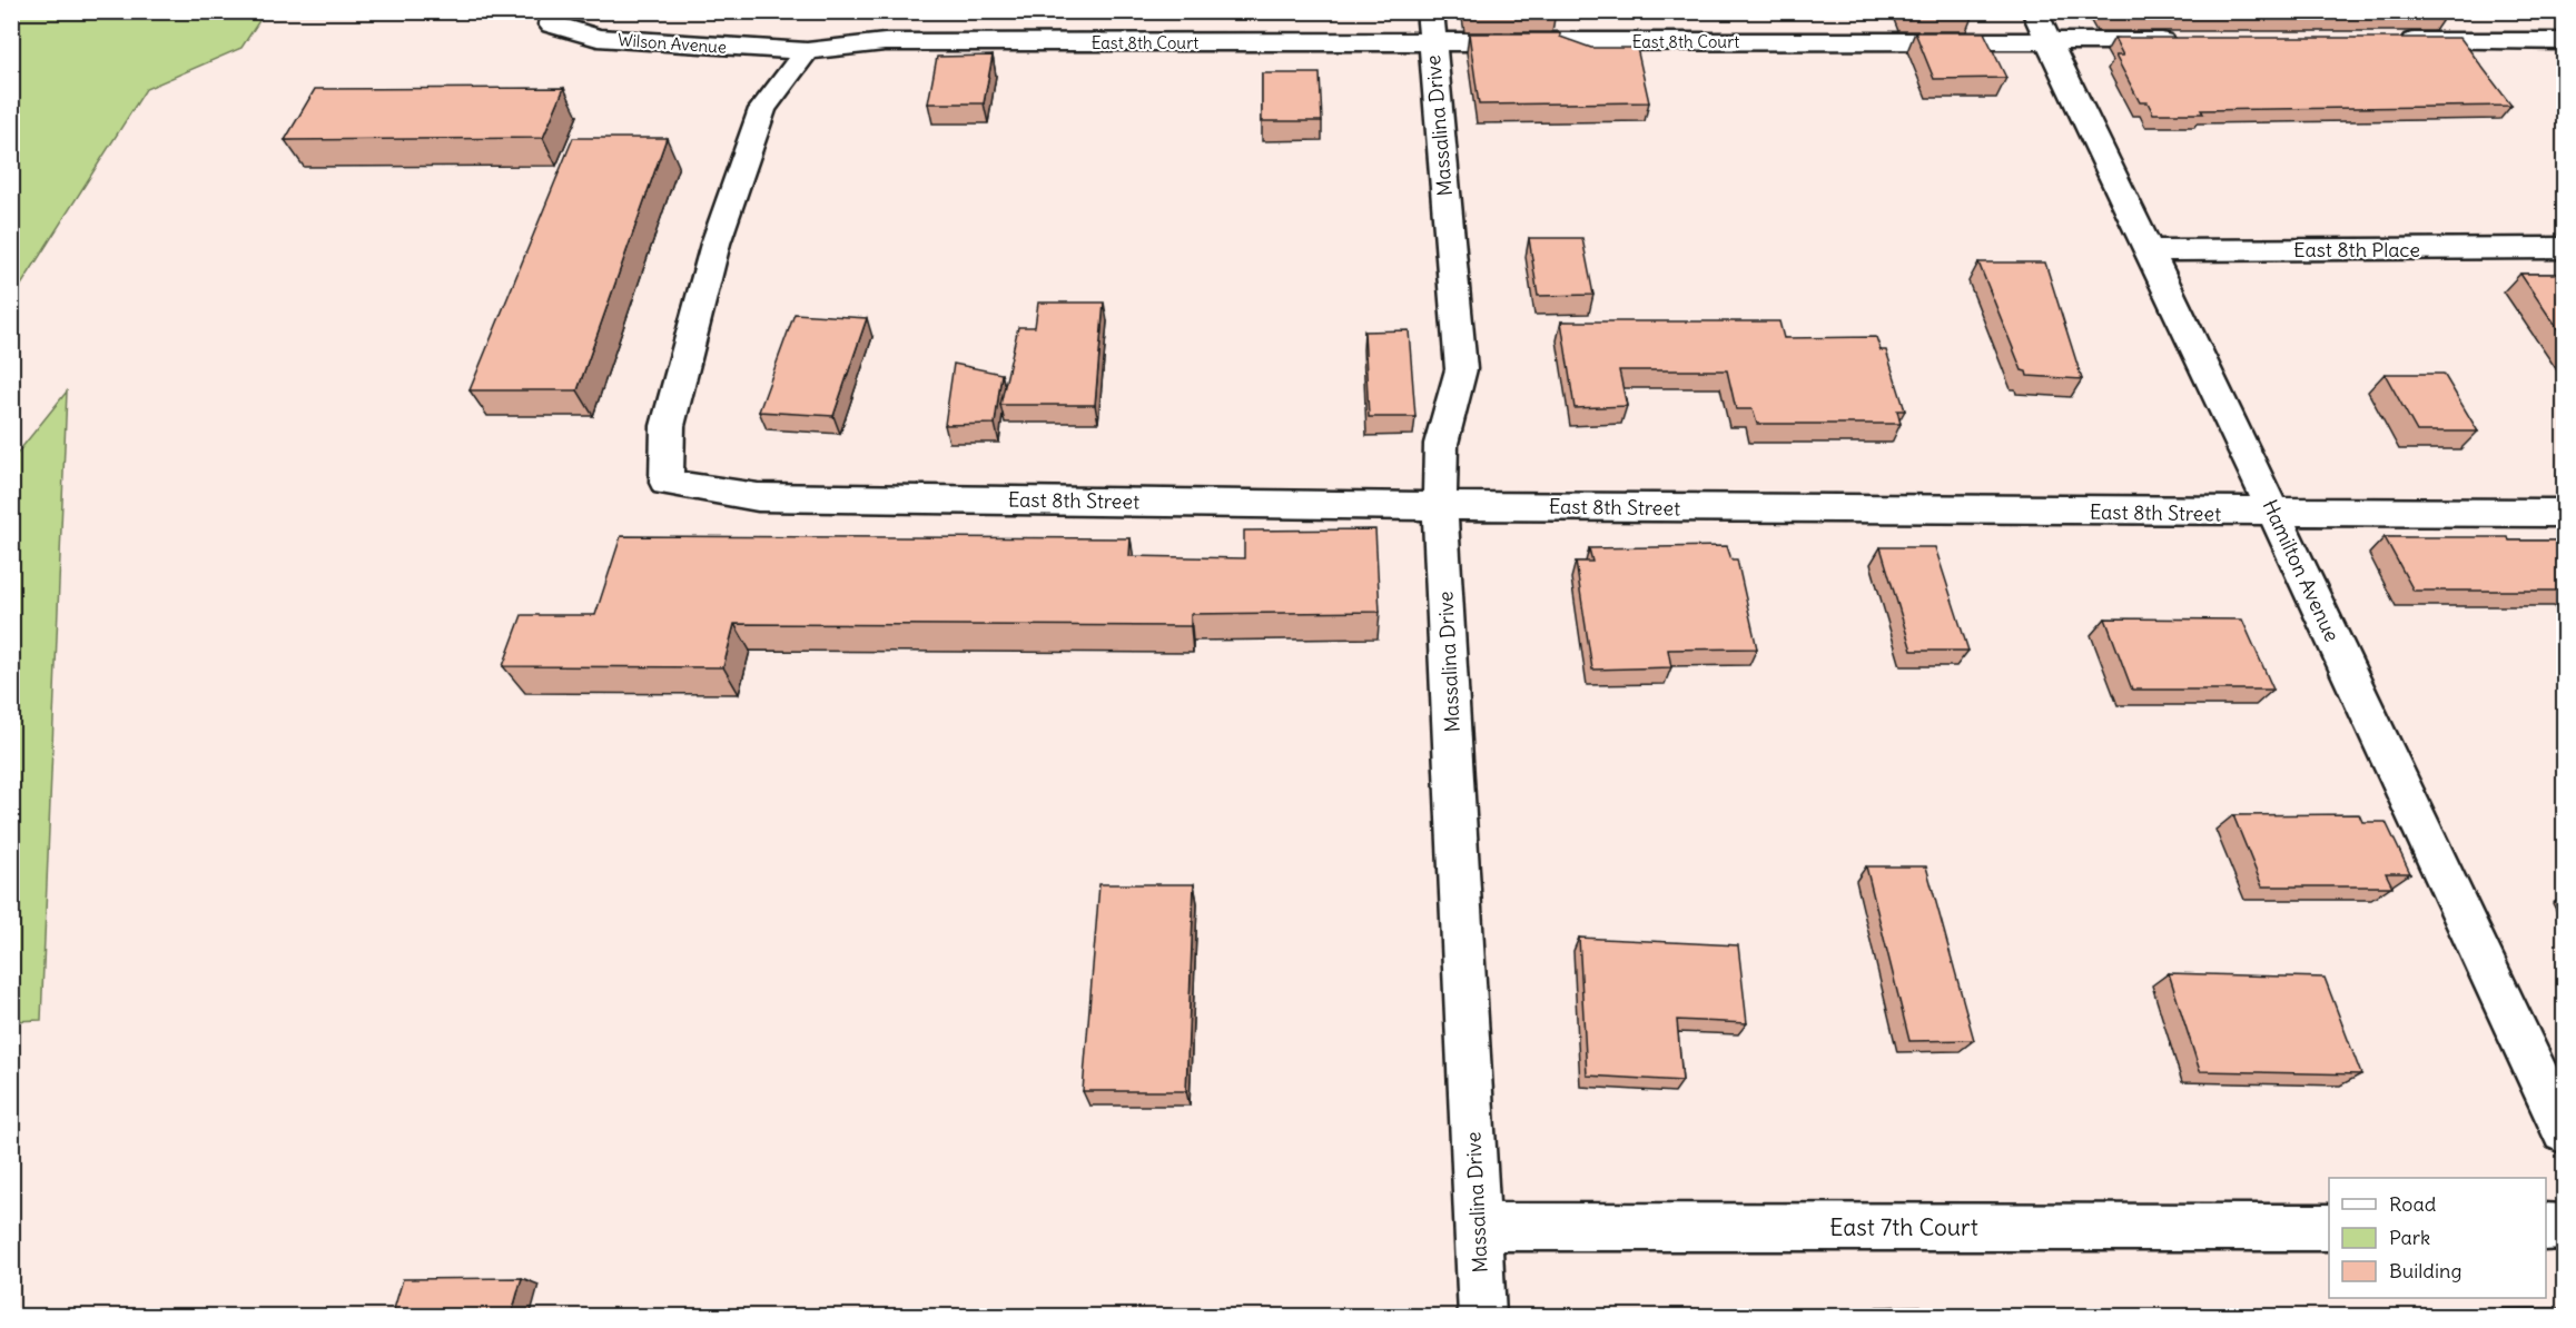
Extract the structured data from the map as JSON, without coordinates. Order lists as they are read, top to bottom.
{
  "streets": {
    "street": [
      "East 8th Court",
      "Wilson Avenue",
      "Massalina Drive",
      "East 8th Place",
      "East 8th Street",
      "Hamilton Avenue",
      "East 7th Court"
    ]
  },
  "crossings": [
    ["East 8th Court", "Wilson Avenue"],
    ["East 8th Court", "Massalina Drive"],
    ["East 8th Court", "East 8th Street"],
    ["East 8th Court", "Hamilton Avenue"],
    ["Wilson Avenue", "East 8th Street"],
    ["Massalina Drive", "East 8th Street"],
    ["Massalina Drive", "East 7th Court"],
    ["East 8th Place", "Hamilton Avenue"],
    ["East 8th Street", "Hamilton Avenue"]
  ],
  "legend": ["Road", "Park", "Building"]
}
